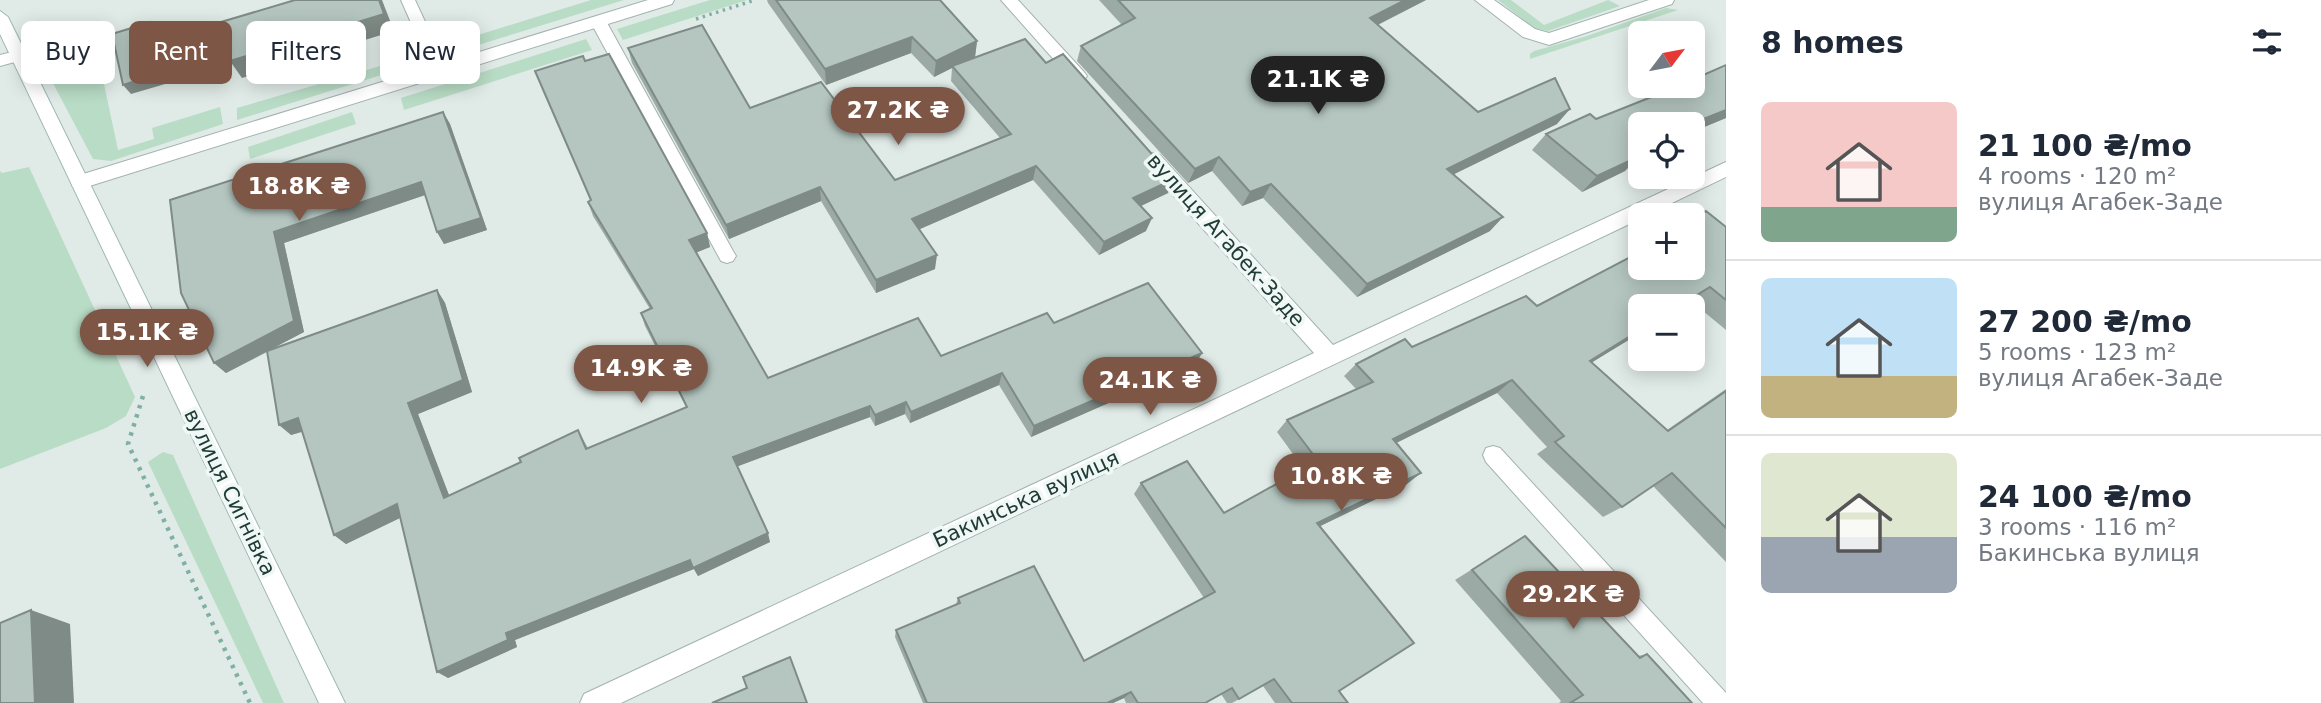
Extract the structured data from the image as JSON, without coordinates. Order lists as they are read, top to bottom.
{
  "streets": {
    "street": ["вулиця Агабек-Заде", "вулиця Сигнівка", "Бакинська вулиця"]
  },
  "crossings": [
    ["вулиця Агабек-Заде", "Бакинська вулиця"]
  ],
  "north": "top right",
  "page": {
    "heading": "8 homes",
    "map_buttons": ["+", "−"],
    "chip": [
      "Buy",
      "Rent",
      "Filters",
      "New"
    ],
    "price": [
      "21.1K ₴",
      "27.2K ₴",
      "18.8K ₴",
      "15.1K ₴",
      "14.9K ₴",
      "24.1K ₴",
      "10.8K ₴",
      "29.2K ₴"
    ],
    "list": [
      {
        "name": "21 100 ₴/mo",
        "note": "4 rooms · 120 m² · вулиця Агабек-Заде"
      },
      {
        "name": "27 200 ₴/mo",
        "note": "5 rooms · 123 m² · вулиця Агабек-Заде"
      },
      {
        "name": "24 100 ₴/mo",
        "note": "3 rooms · 116 m² · Бакинська вулиця"
      }
    ]
  }
}
